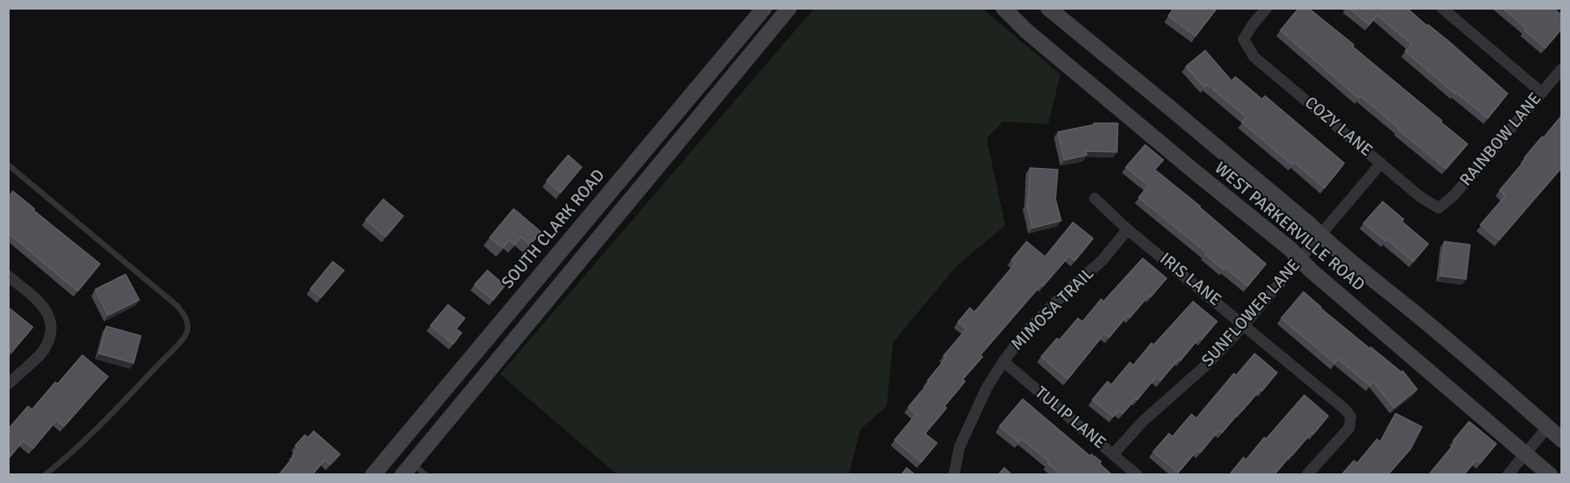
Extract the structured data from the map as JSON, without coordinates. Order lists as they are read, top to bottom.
{
  "streets": {
    "main road": ["WEST PARKERVILLE ROAD", "SOUTH CLARK ROAD"],
    "street": [
      "COZY LANE",
      "RAINBOW LANE",
      "IRIS LANE",
      "MIMOSA TRAIL",
      "SUNFLOWER LANE",
      "TULIP LANE"
    ]
  },
  "crossings": [
    ["COZY LANE", "RAINBOW LANE"],
    ["COZY LANE", "SUNFLOWER LANE"],
    ["WEST PARKERVILLE ROAD", "SUNFLOWER LANE"],
    ["IRIS LANE", "MIMOSA TRAIL"],
    ["IRIS LANE", "SUNFLOWER LANE"],
    ["MIMOSA TRAIL", "TULIP LANE"],
    ["SUNFLOWER LANE", "TULIP LANE"]
  ]
}
